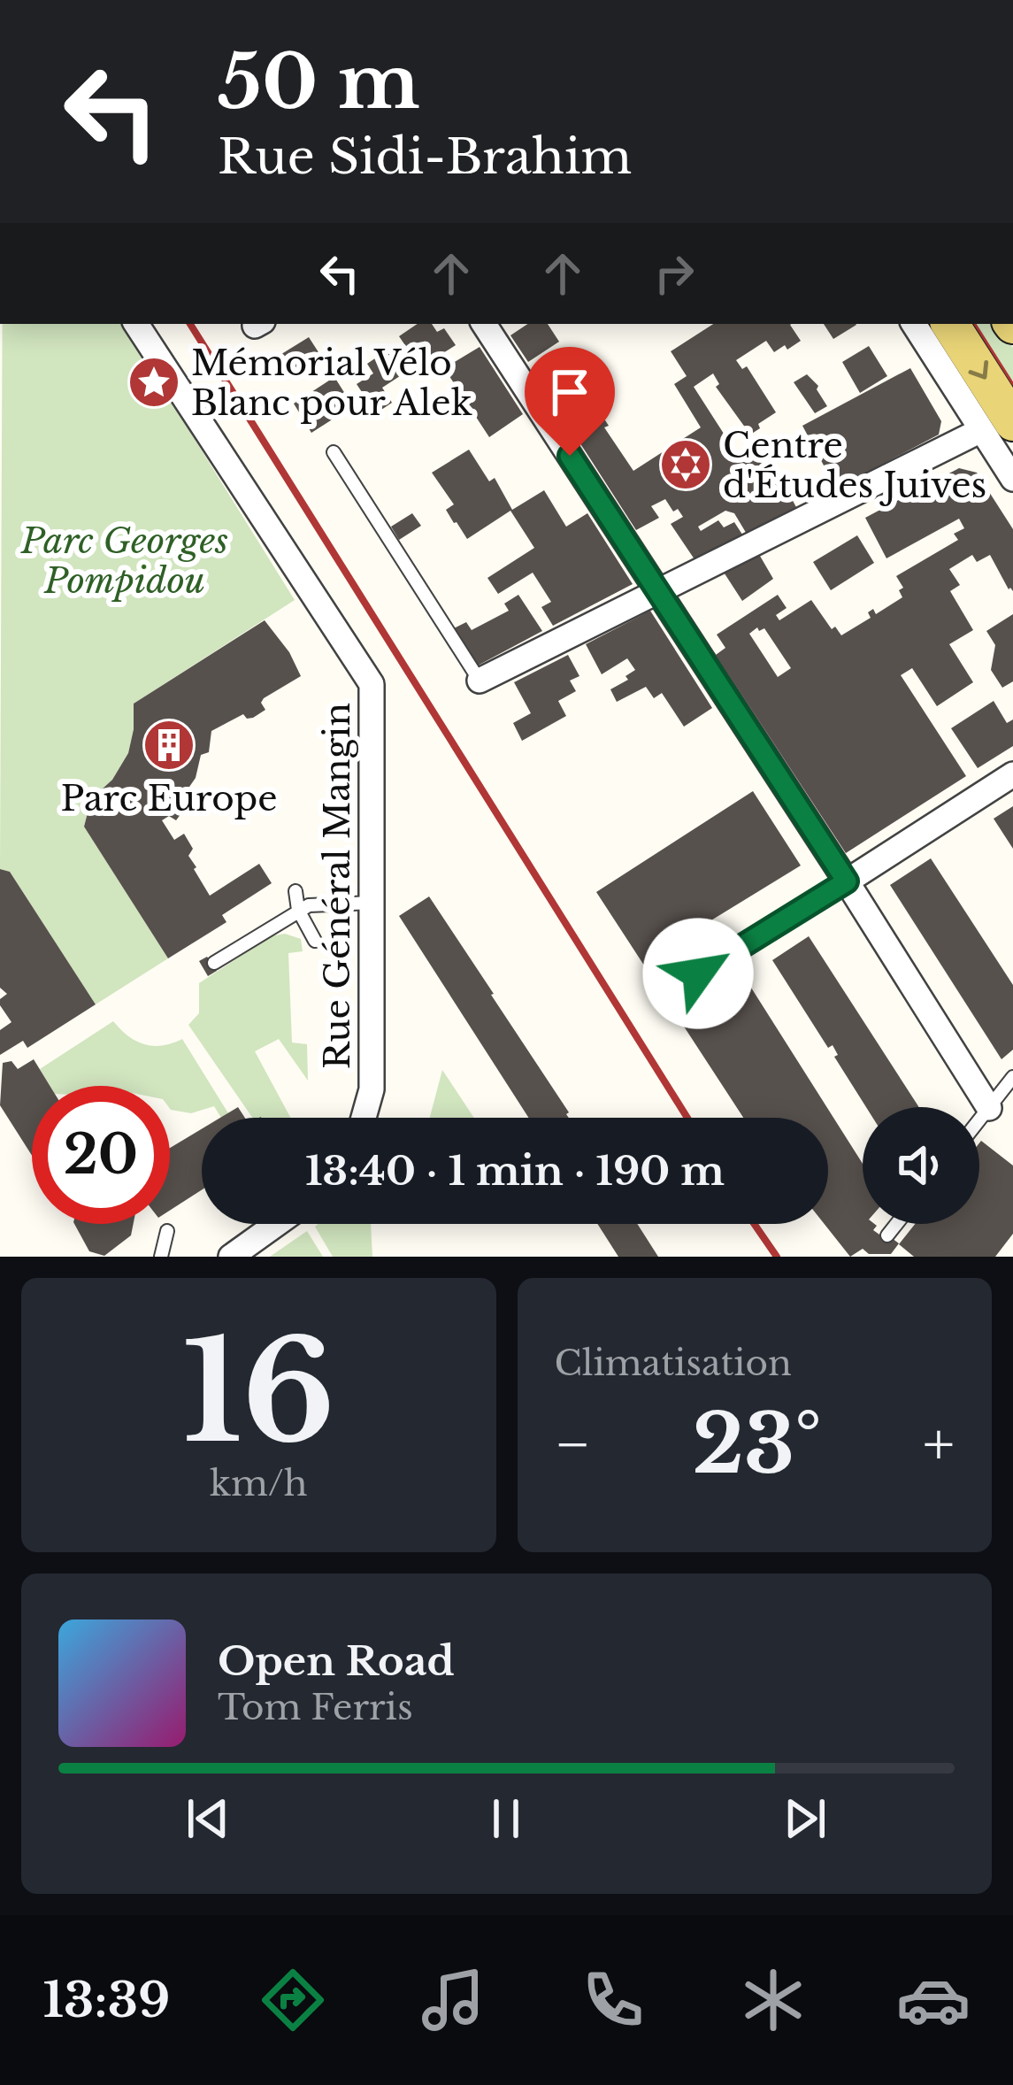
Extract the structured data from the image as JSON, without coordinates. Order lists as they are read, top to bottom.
{
  "streets": {
    "street": ["Rue Général Mangin"]
  },
  "parks": ["Parc Georges Pompidou"],
  "places": {
    "place": ["Mémorial Vélo Blanc pour Alek"],
    "synagogue": ["Centre d'Études Juives"],
    "building": ["Parc Europe"]
  },
  "page": {
    "turn": ["50 m", "Rue Sidi-Brahim"],
    "limit": "20",
    "trip": "13:40 · 1 min · 190 m",
    "tile": [
      ["16", "km/h"],
      "Climatisation"
    ],
    "heat": ["−", "23°", "+"],
    "song": ["Open Road", "Tom Ferris"],
    "tabs": "13:39"
  }
}
